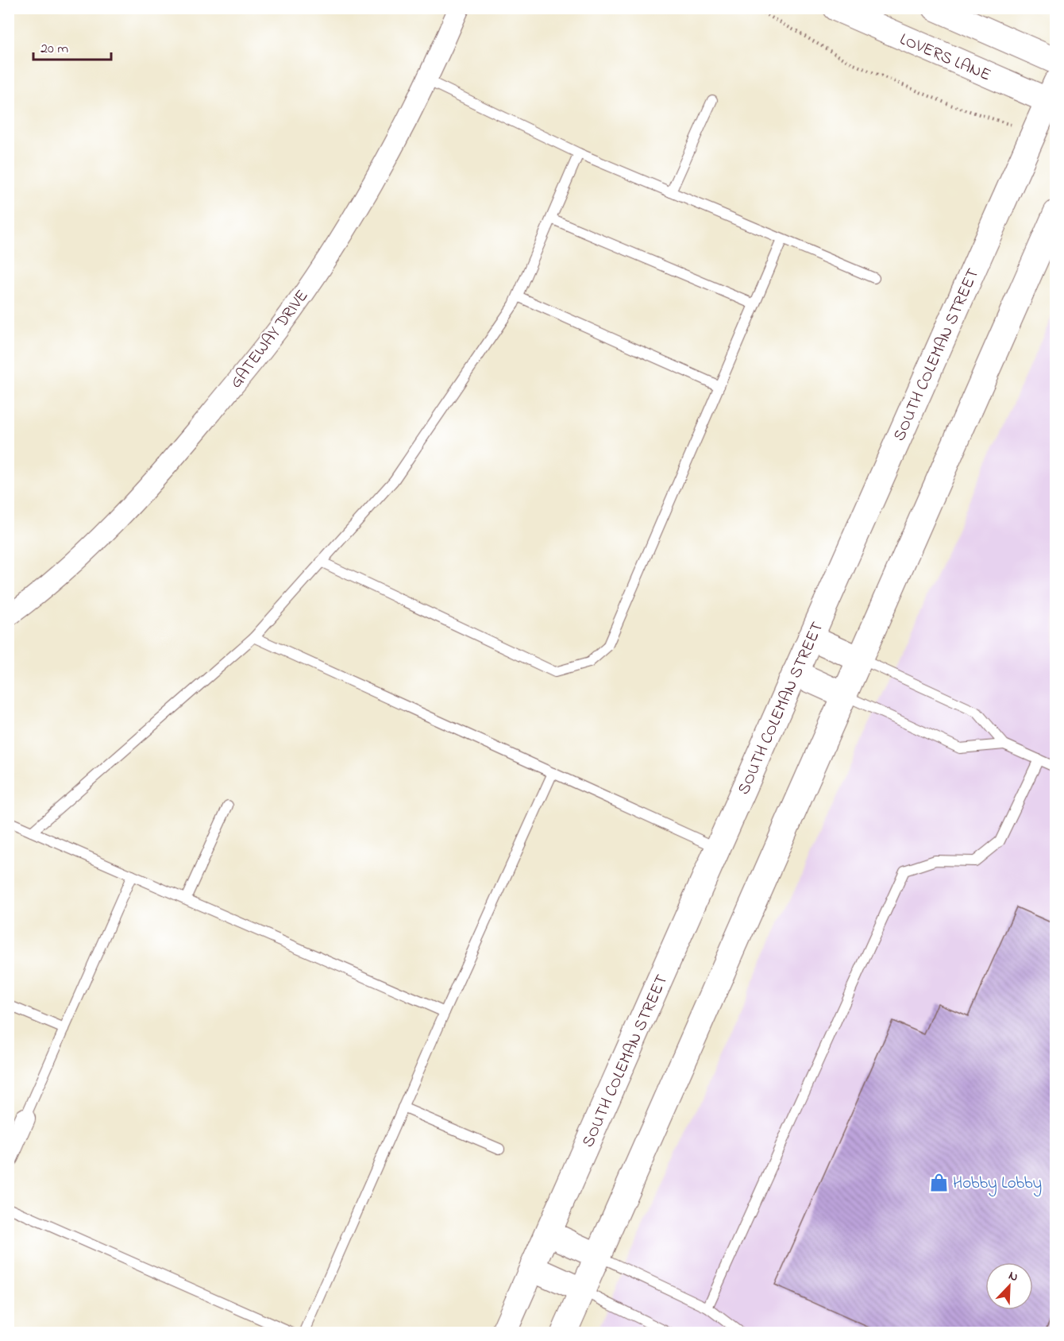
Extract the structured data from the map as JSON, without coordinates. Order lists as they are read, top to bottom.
{
  "streets": {
    "street": ["LOVERS LANE", "GATEWAY DRIVE", "SOUTH COLEMAN STREET"]
  },
  "crossings": [
    ["LOVERS LANE", "SOUTH COLEMAN STREET"]
  ],
  "places": {
    "shop": ["Hobby Lobby"]
  },
  "scale_bar": "20 m",
  "north": "top right"
}
